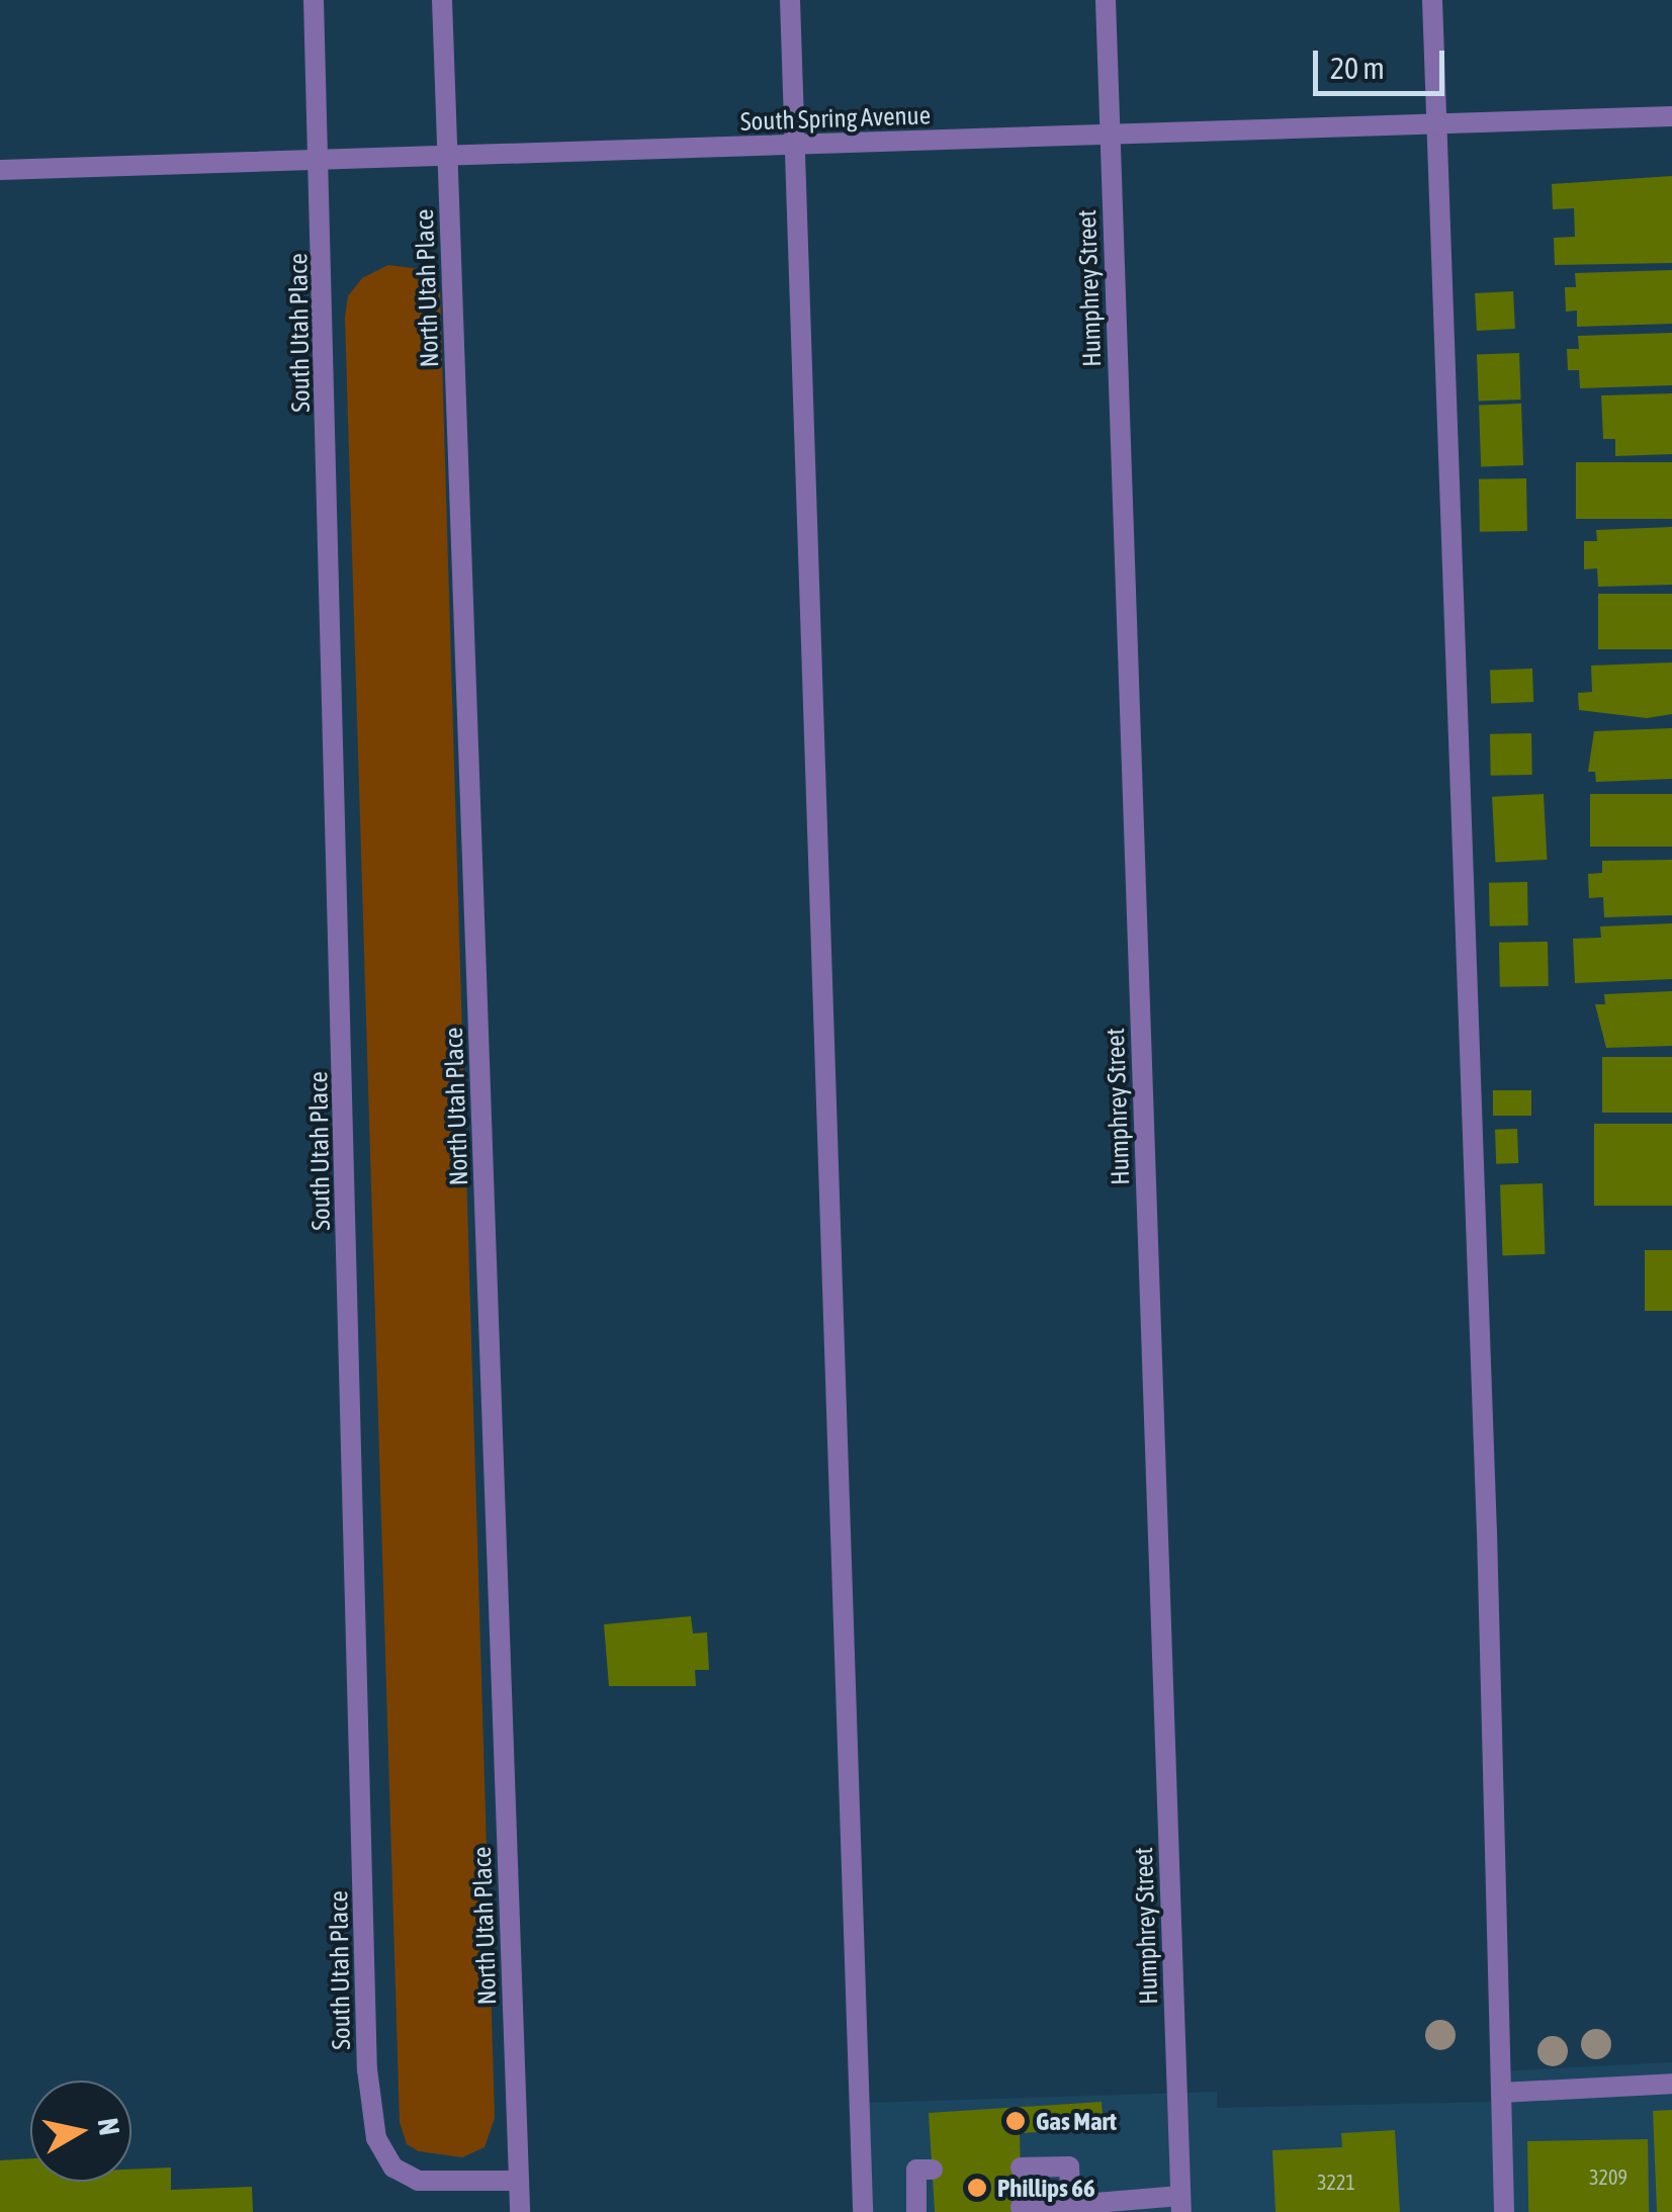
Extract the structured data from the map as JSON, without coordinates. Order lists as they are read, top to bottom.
{
  "streets": {
    "street": [
      "South Spring Avenue",
      "North Utah Place",
      "Humphrey Street",
      "South Utah Place"
    ]
  },
  "crossings": [
    ["South Spring Avenue", "North Utah Place"],
    ["South Spring Avenue", "Humphrey Street"],
    ["South Spring Avenue", "South Utah Place"],
    ["North Utah Place", "South Utah Place"]
  ],
  "places": ["Gas Mart", "Phillips 66"],
  "house_numbers": ["3209", "3221"],
  "scale_bar": "20 m",
  "north": "right"
}
